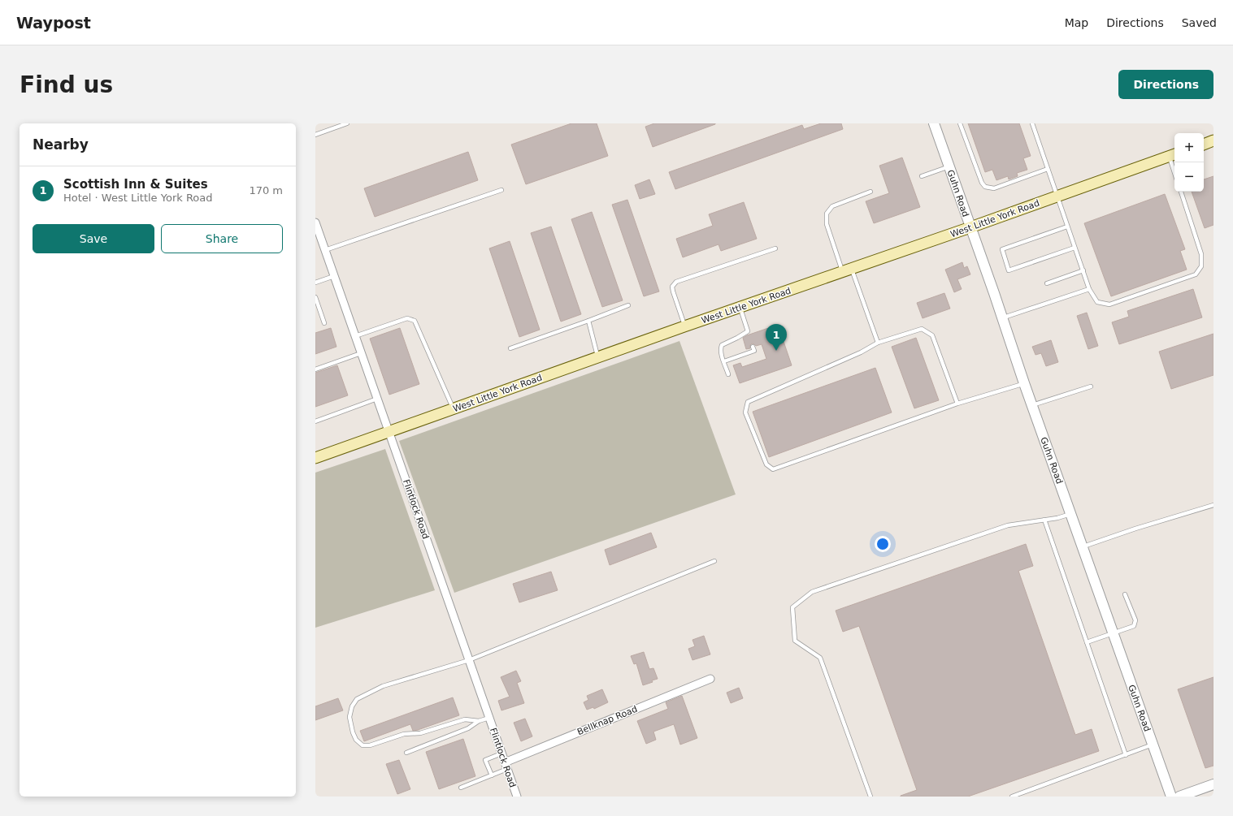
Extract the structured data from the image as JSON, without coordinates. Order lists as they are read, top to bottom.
{
  "streets": {
    "main road": ["West Little York Road"],
    "street": ["Guhn Road", "Flintlock Road", "Bellknap Road"]
  },
  "crossings": [
    ["Guhn Road", "West Little York Road"],
    ["West Little York Road", "Flintlock Road"],
    ["Flintlock Road", "Bellknap Road"]
  ],
  "page": {
    "header": "Waypost",
    "nav": ["Map", "Directions", "Saved"],
    "buttons": [
      "Directions",
      ["Save", "Share"]
    ],
    "title": "Find us",
    "heading": "Nearby",
    "map_buttons": ["+", "−"],
    "list": [
      {
        "mark": "1",
        "name": "Scottish Inn & Suites",
        "note": "Hotel · West Little York Road",
        "value": "170 m"
      }
    ],
    "pins": "1"
  }
}
